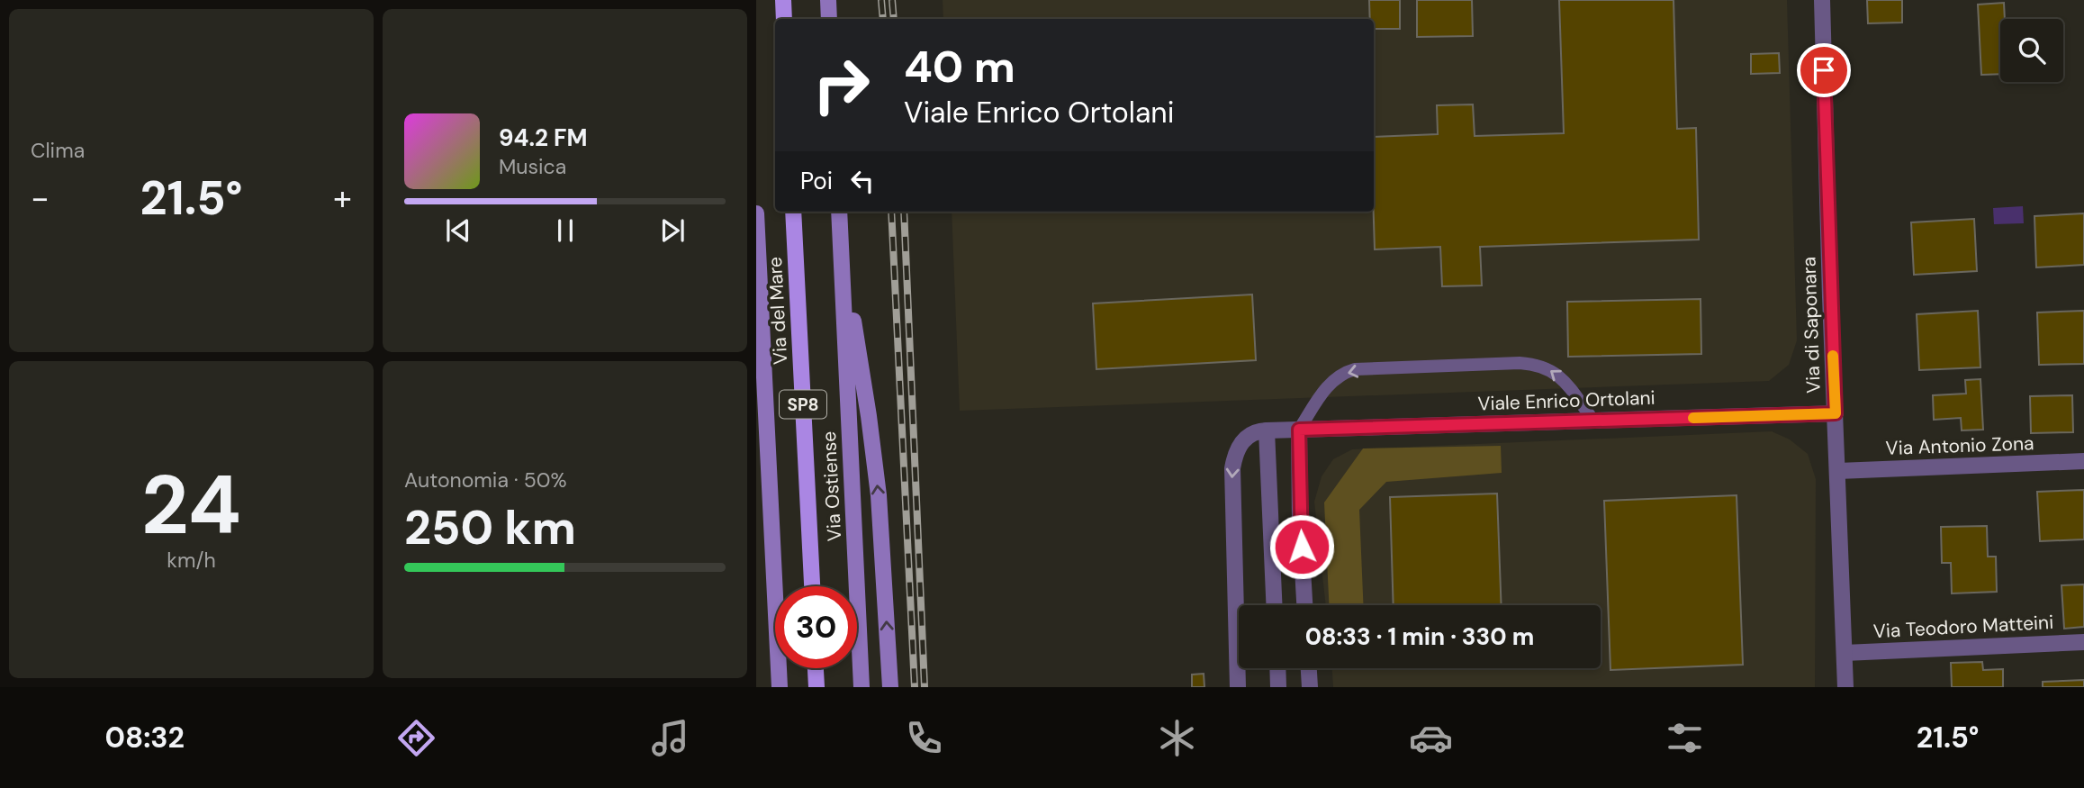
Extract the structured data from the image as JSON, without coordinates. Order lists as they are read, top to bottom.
{
  "streets": {
    "main road": ["Via del Mare", "SP8", "Via Ostiense"],
    "street": [
      "Via di Saponara",
      "Viale Enrico Ortolani",
      "Via Antonio Zona",
      "Via Teodoro Matteini"
    ]
  },
  "crossings": [
    ["Via di Saponara", "Viale Enrico Ortolani"],
    ["Via di Saponara", "Via Antonio Zona"],
    ["Via di Saponara", "Via Teodoro Matteini"]
  ],
  "page": {
    "tile": [
      "Clima",
      ["24", "km/h"],
      ["Autonomia · 50%", "250 km"]
    ],
    "turn": ["40 m", "Viale Enrico Ortolani"],
    "song": ["94.2 FM", "Musica"],
    "then": "Poi",
    "heat": ["−", "21.5°", "+"],
    "limit": "30",
    "trip": "08:33 · 1 min · 330 m",
    "tabs": ["08:32", "21.5°"]
  }
}
